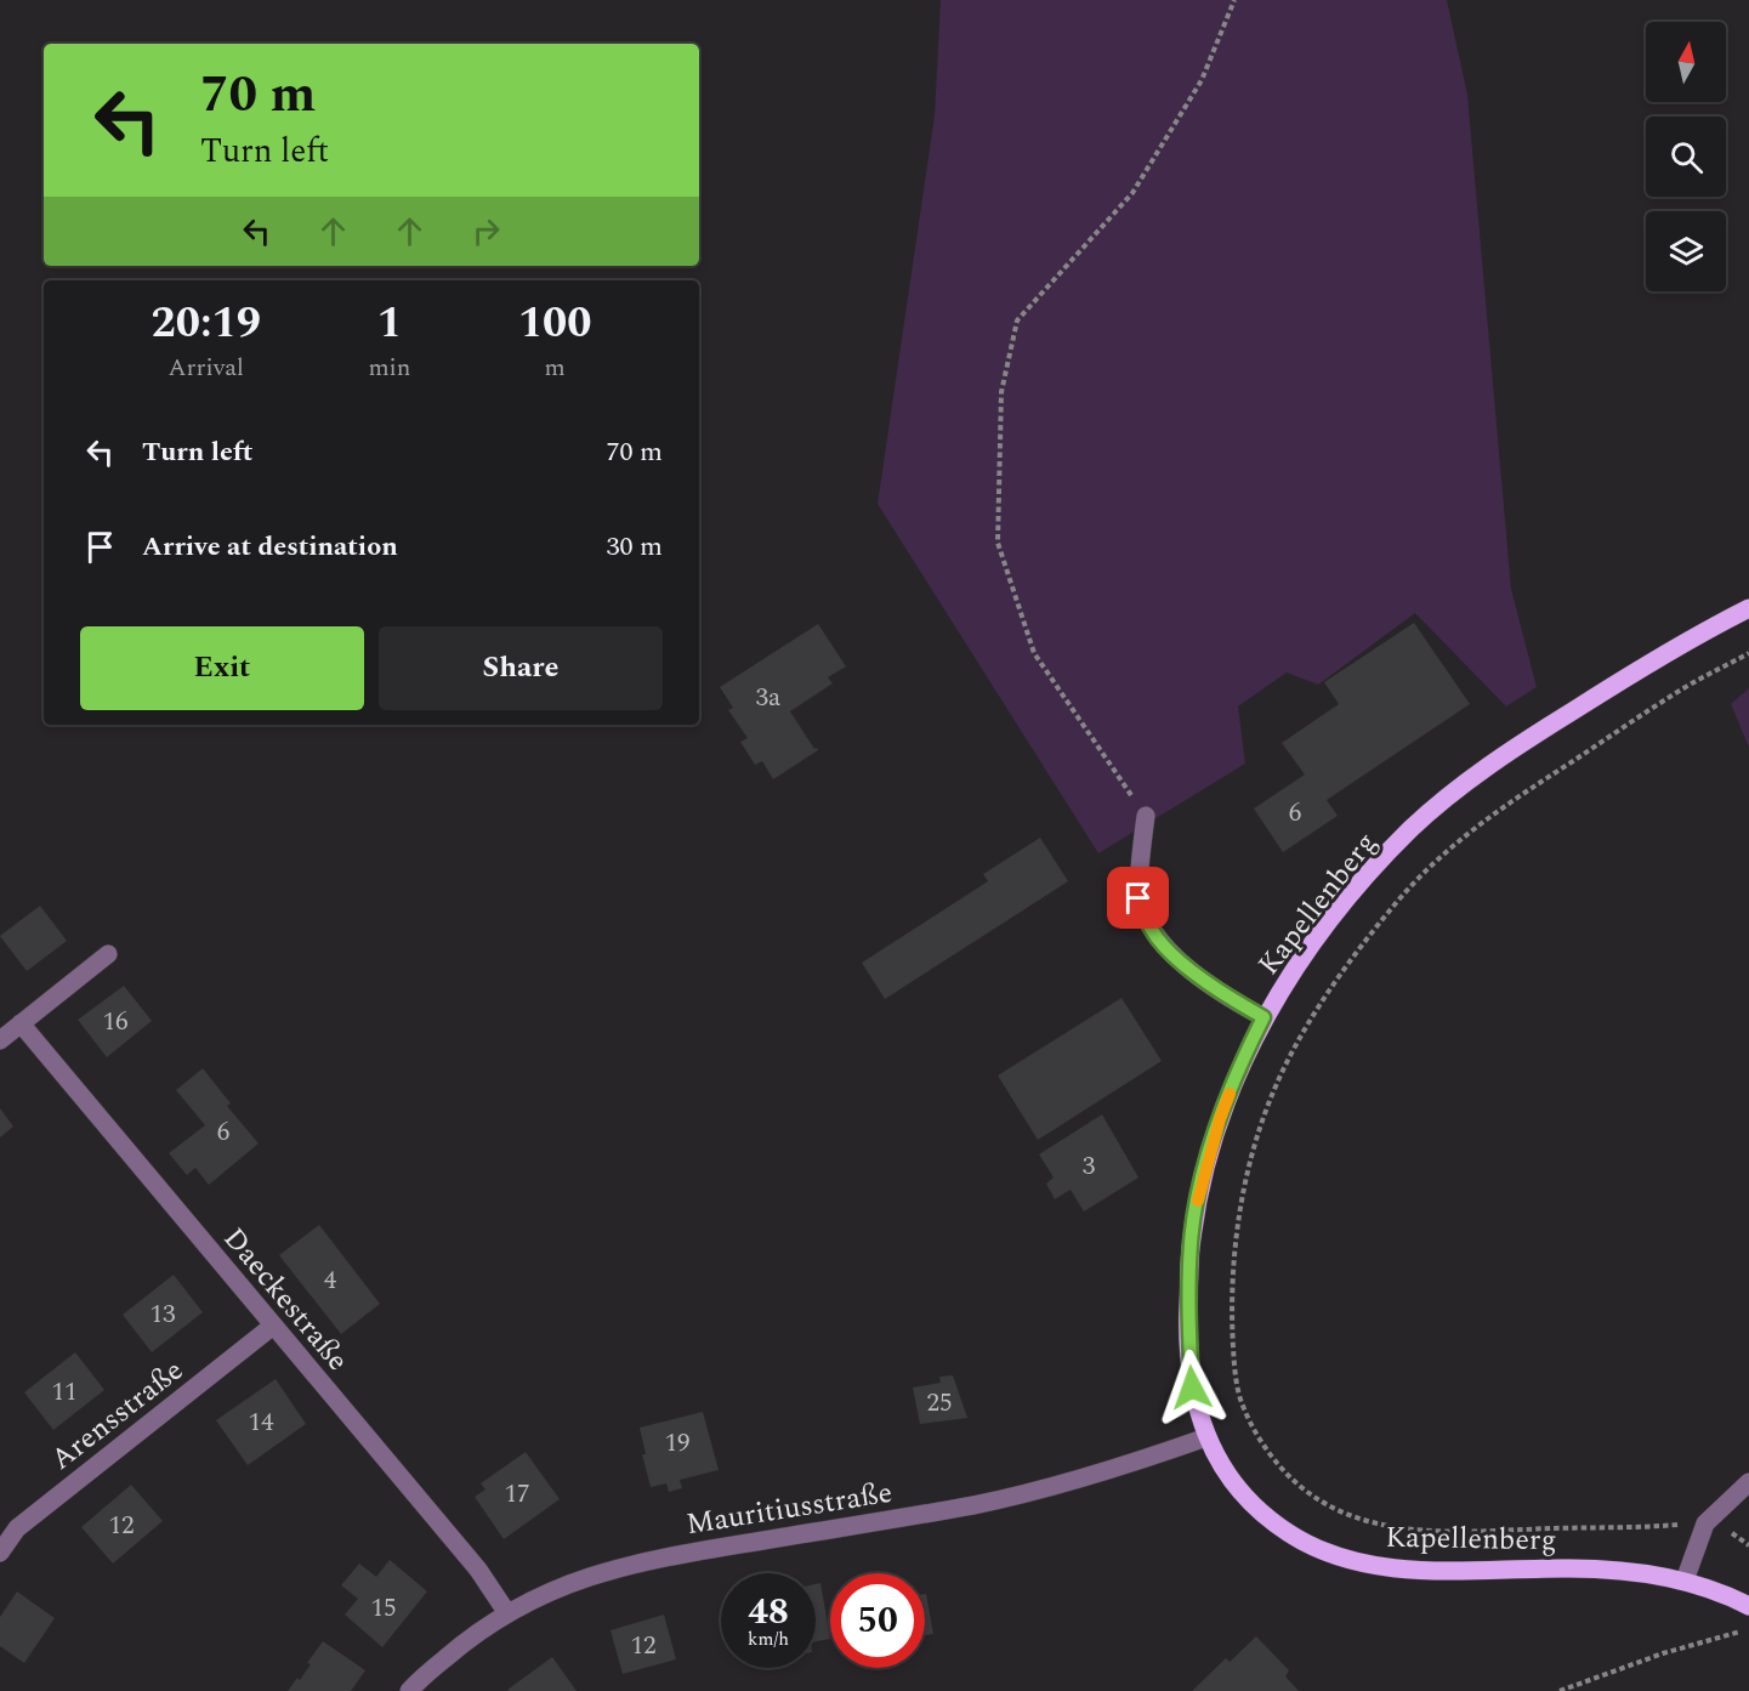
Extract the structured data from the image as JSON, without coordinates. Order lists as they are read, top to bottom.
{
  "streets": {
    "main road": ["Kapellenberg"],
    "street": ["Daeckestraße", "Arensstraße", "Mauritiusstraße"]
  },
  "crossings": [
    ["Kapellenberg", "Mauritiusstraße"],
    ["Daeckestraße", "Arensstraße"],
    ["Daeckestraße", "Mauritiusstraße"]
  ],
  "house_numbers": [
    "3a",
    "6",
    "16",
    "6",
    "3",
    "4",
    "13",
    "11",
    "25",
    "14",
    "19",
    "17",
    "12",
    "15",
    "12"
  ],
  "north": "top",
  "page": {
    "turn": ["70 m", "Turn left"],
    "eta": [
      "20:19",
      "Arrival",
      "1",
      "min",
      "100",
      "m"
    ],
    "list": [
      {
        "name": "Turn left",
        "value": "70 m"
      },
      {
        "name": "Arrive at destination",
        "value": "30 m"
      }
    ],
    "buttons": ["Exit", "Share"],
    "speed": "48 km/h",
    "limit": "50"
  }
}
